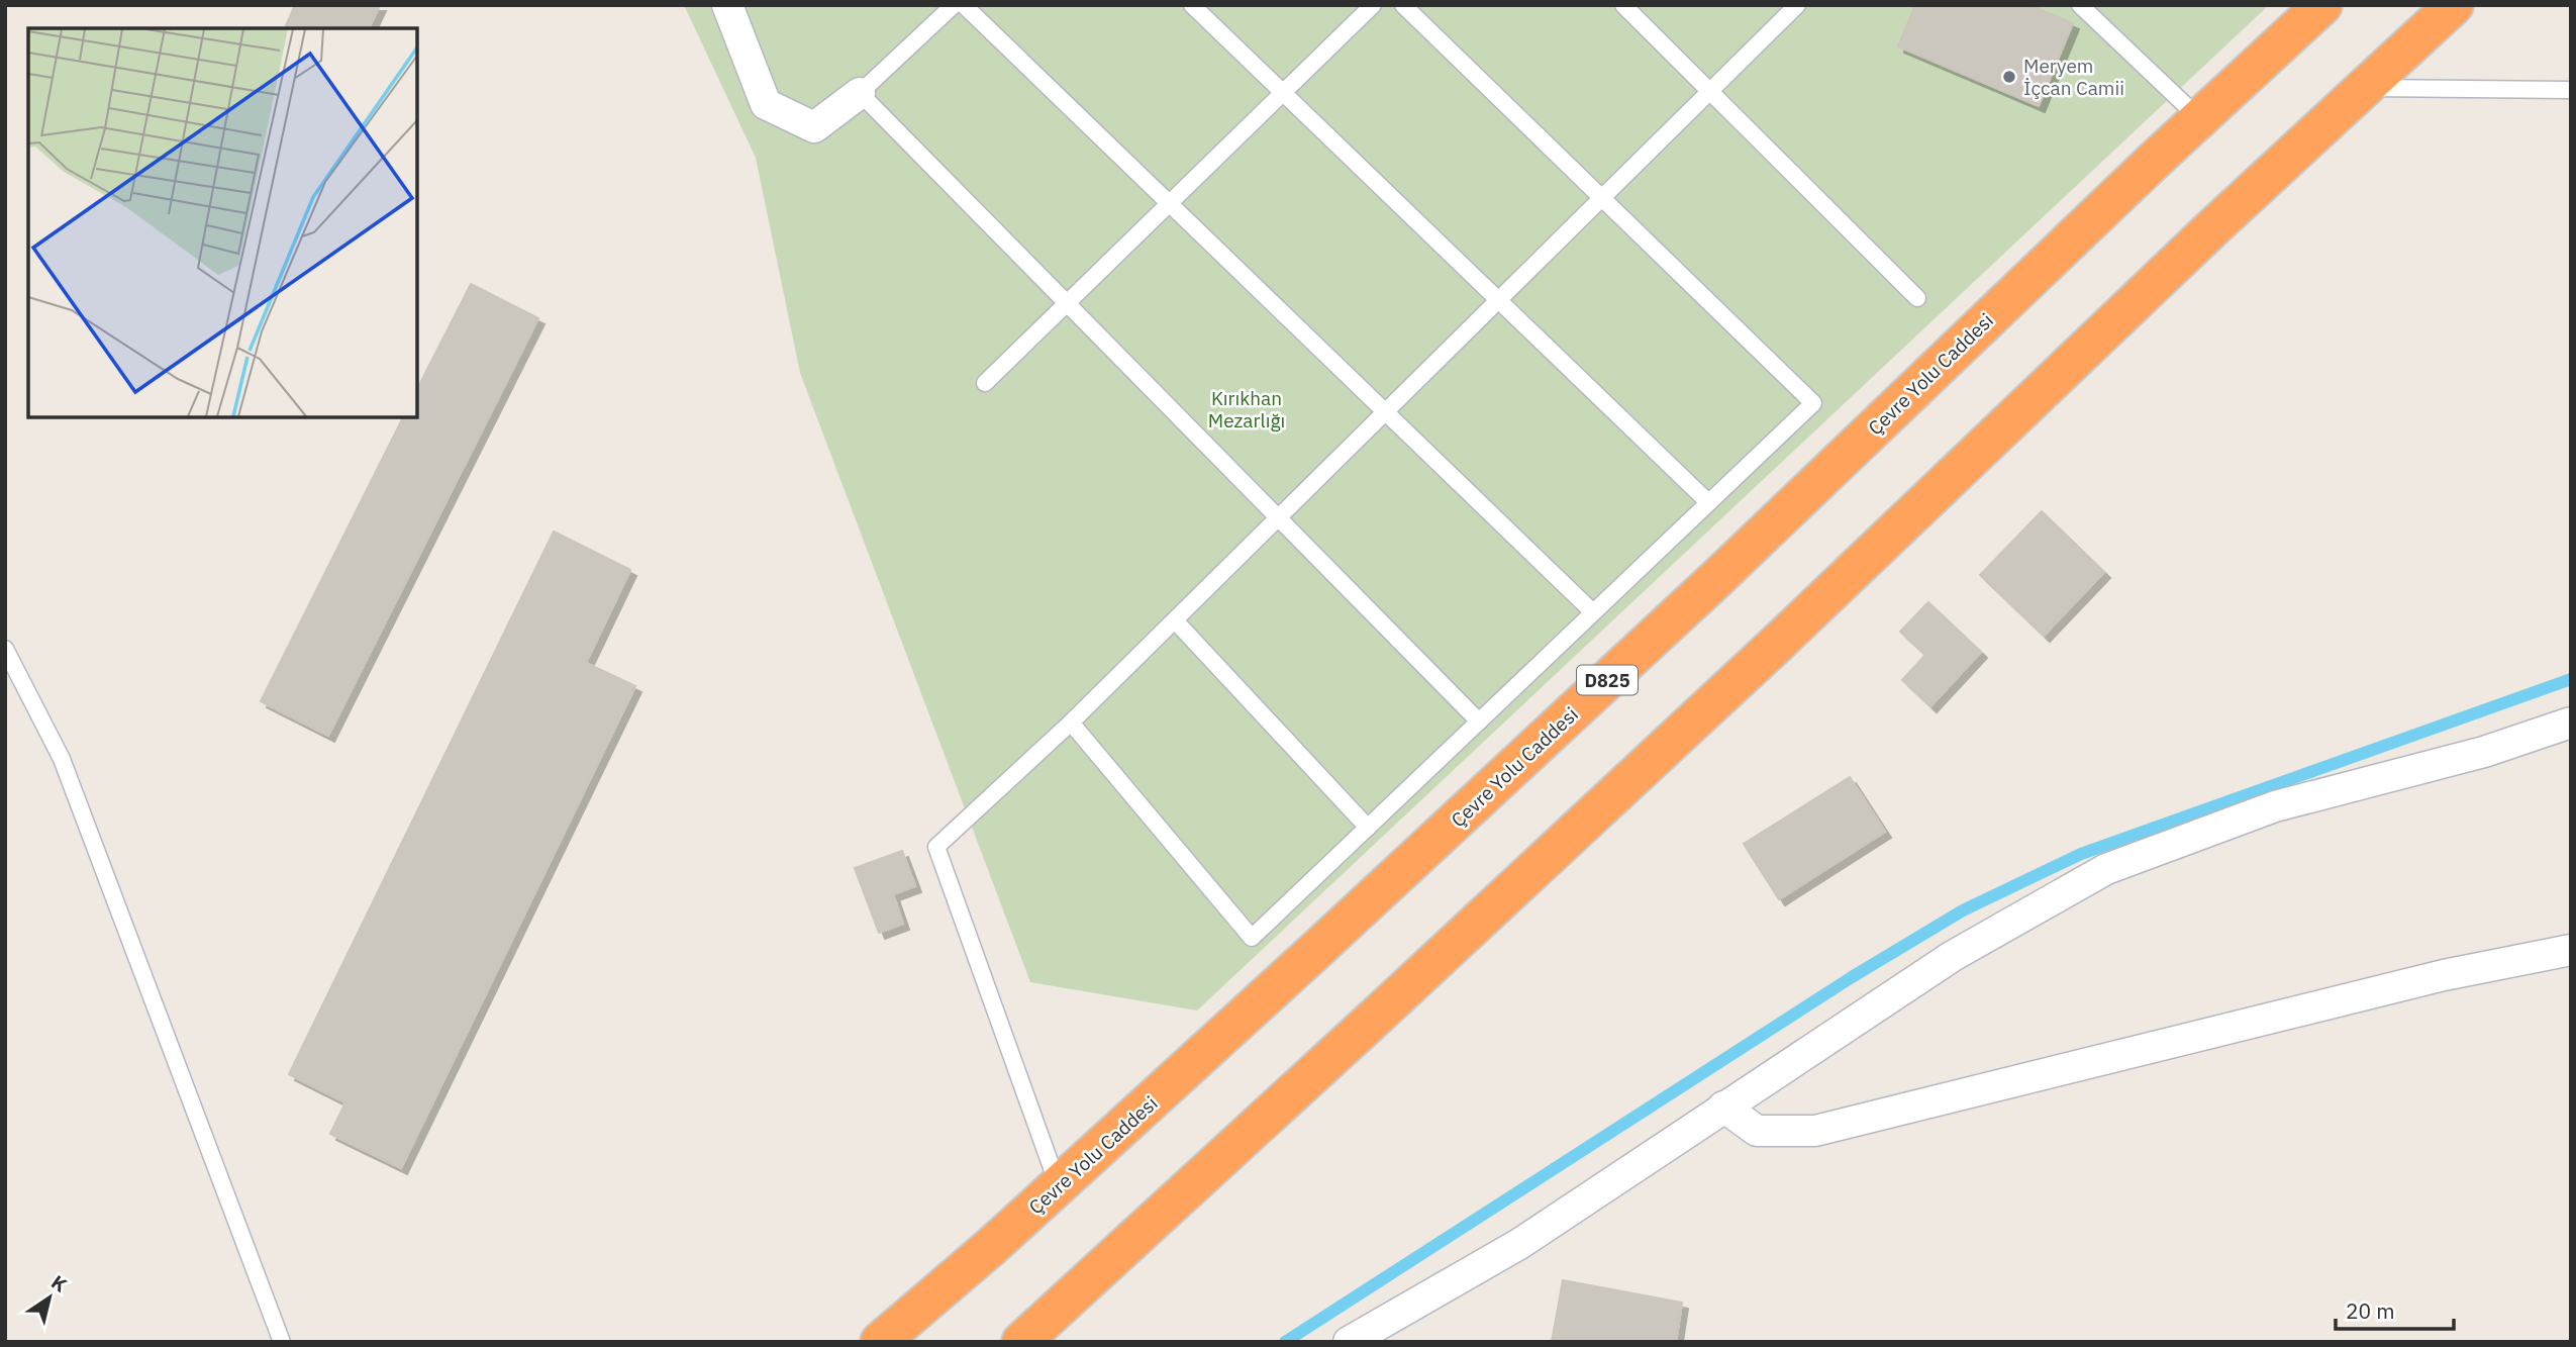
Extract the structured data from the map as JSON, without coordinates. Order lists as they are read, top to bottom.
{
  "streets": {
    "highway": ["Çevre Yolu Caddesi", "D825"]
  },
  "parks": ["Kırıkhan Mezarlığı"],
  "places": ["Meryem İçcan Camii"],
  "scale_bar": "20 m",
  "north": "top right"
}
